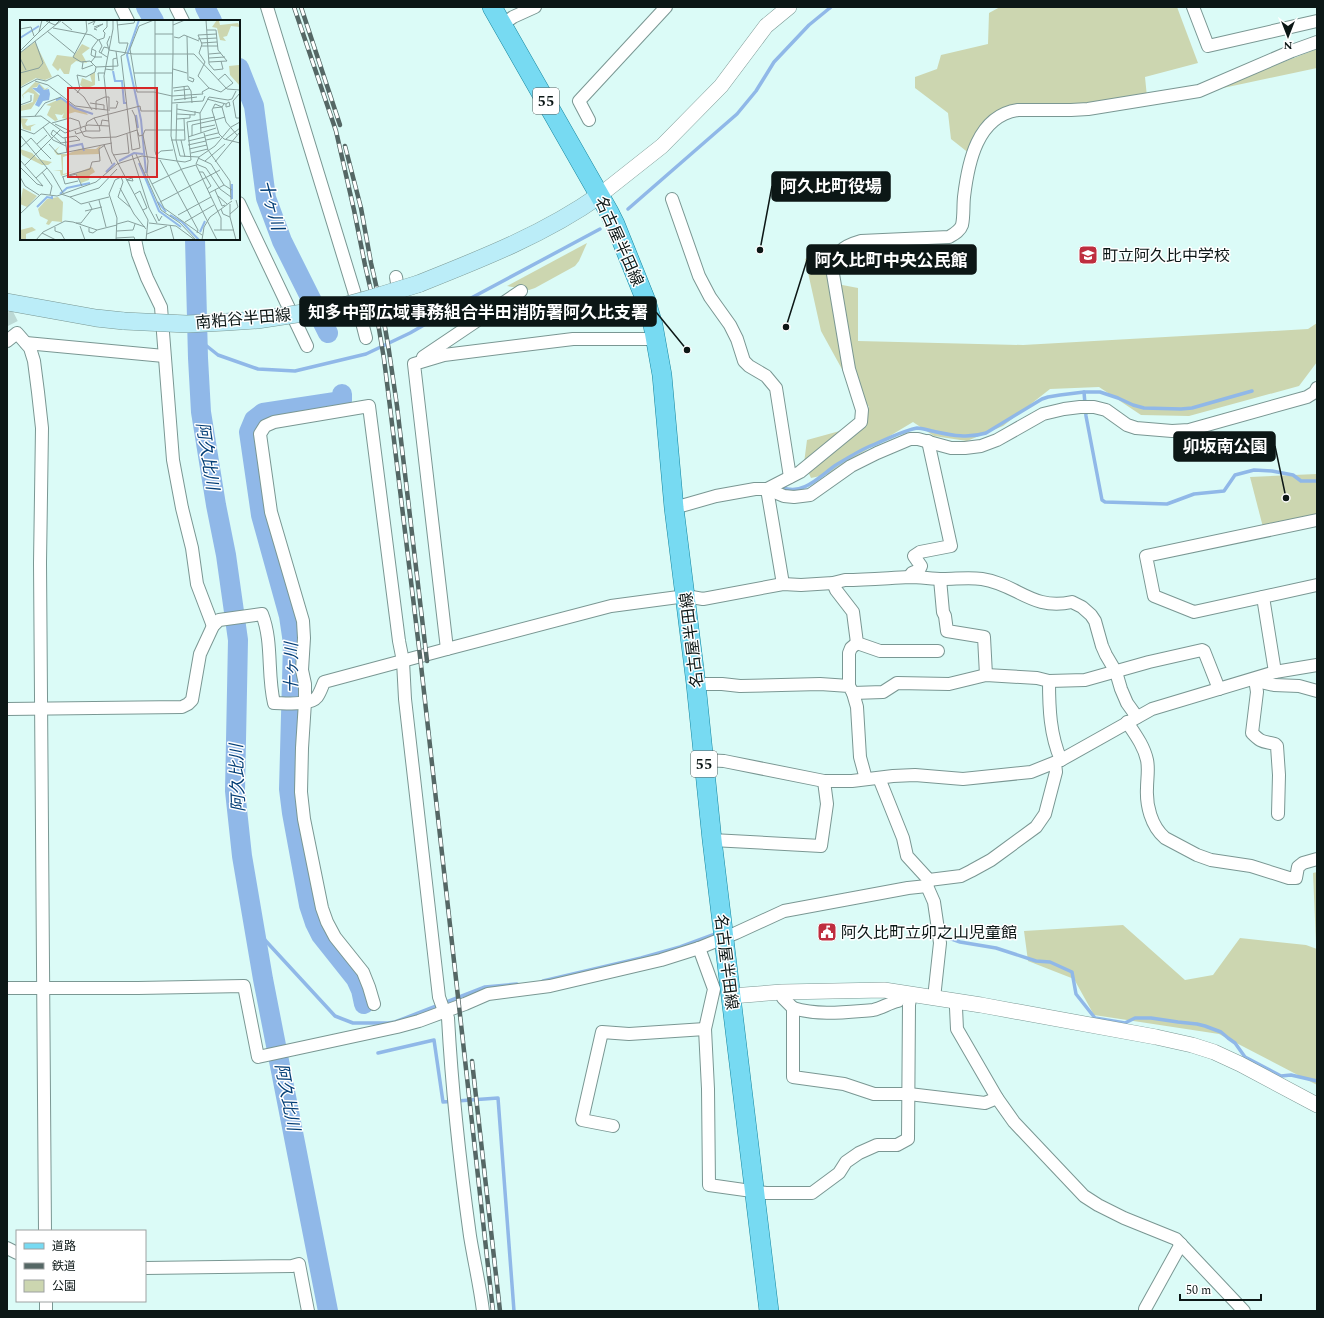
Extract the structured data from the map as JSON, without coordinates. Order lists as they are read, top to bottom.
{
  "streets": {
    "main road": ["55", "名古屋半田線", "南粕谷半田線"]
  },
  "crossings": [
    ["名古屋半田線", "南粕谷半田線"]
  ],
  "water": ["十ヶ川", "阿久比川"],
  "places": {
    "other": [
      "阿久比町役場",
      "阿久比町中央公民館",
      "知多中部広域事務組合半田消防署阿久比支署",
      "卯坂南公園"
    ],
    "school or university": ["町立阿久比中学校"],
    "public building": ["阿久比町立卯之山児童館"]
  },
  "legend": ["道路", "鉄道", "公園"],
  "scale_bar": "50 m",
  "north": "bottom"
}
